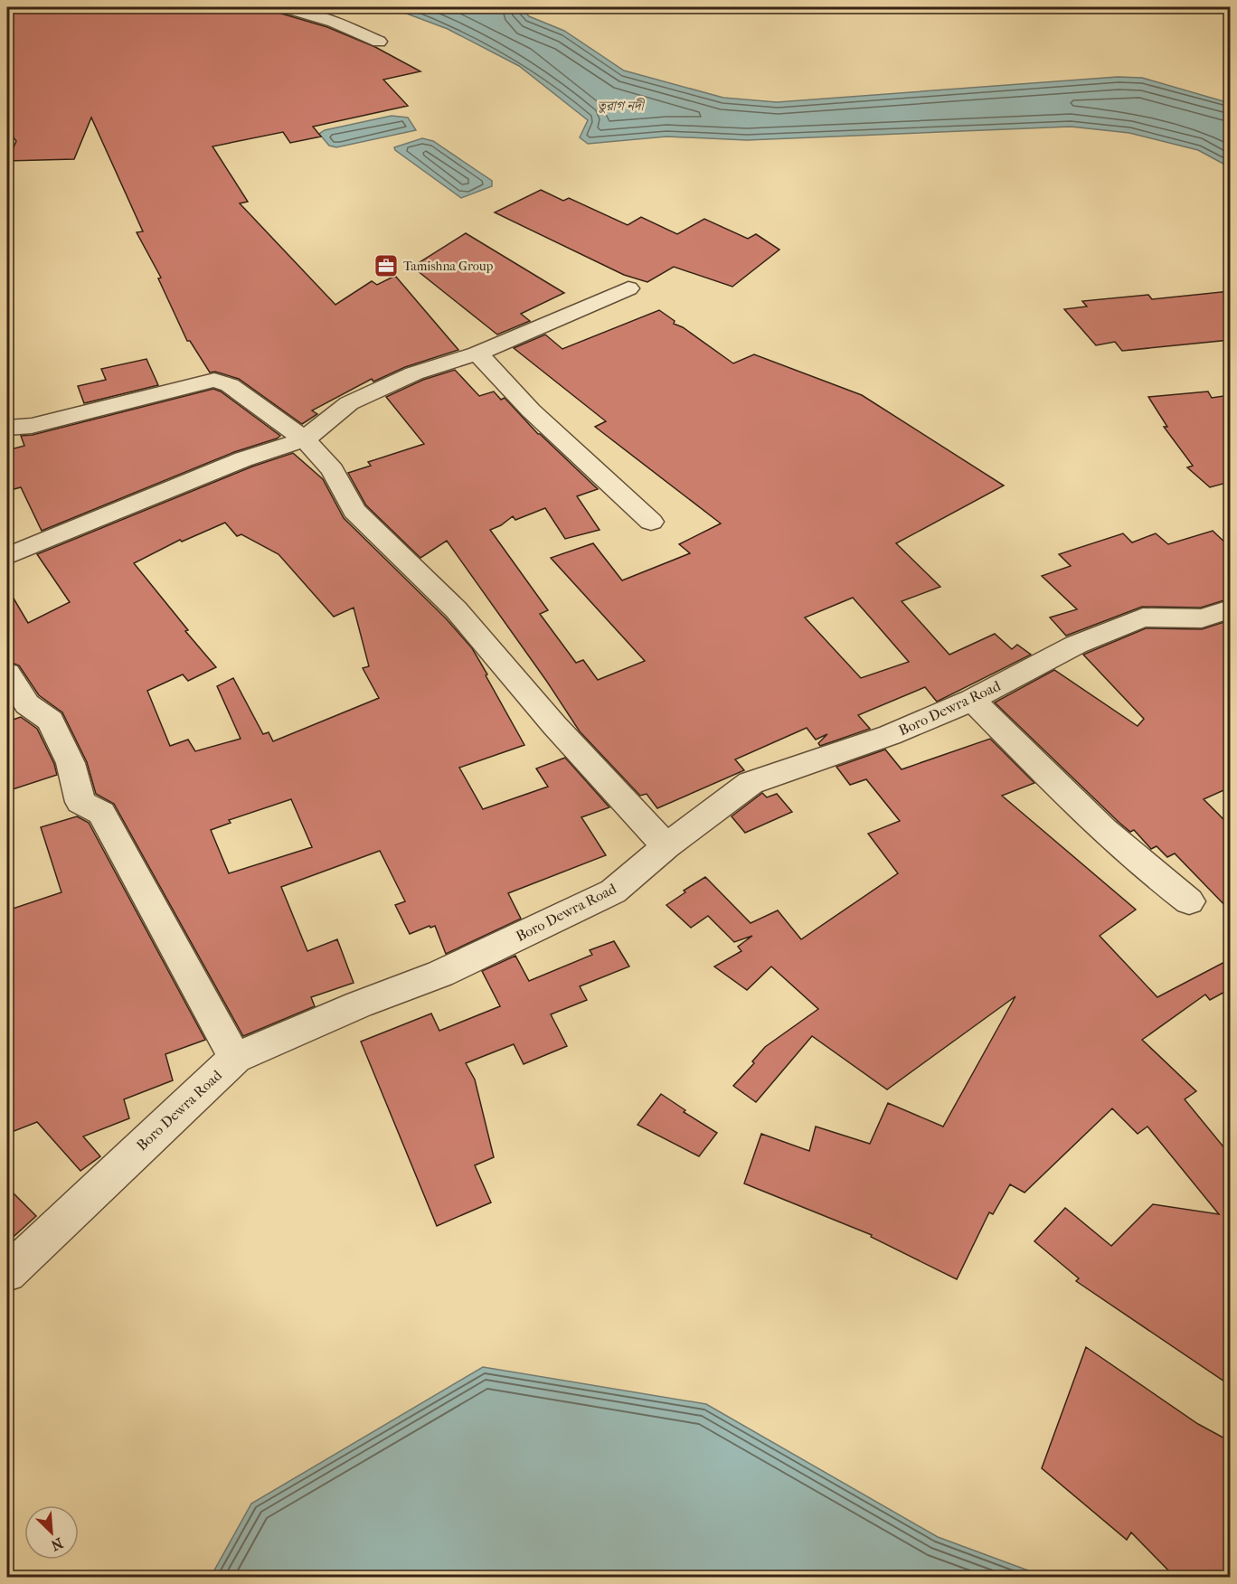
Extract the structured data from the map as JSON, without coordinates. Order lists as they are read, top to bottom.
{
  "streets": {
    "street": ["Boro Dewra Road"]
  },
  "water": ["তুরাগ নদী"],
  "places": {
    "office": ["Tamishna Group"]
  },
  "north": "bottom right"
}
